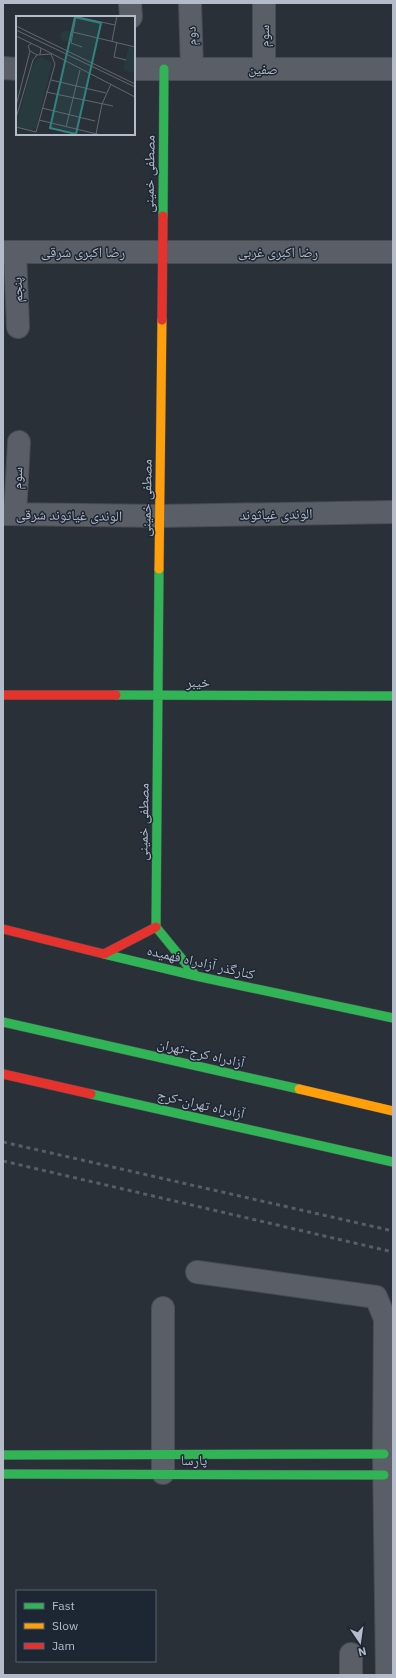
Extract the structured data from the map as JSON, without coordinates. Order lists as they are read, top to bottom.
{
  "streets": {
    "main road": [
      "مصطفی خمینی",
      "خیبر",
      "کنارگذر آزادراه فهمیده",
      "آزادراه کرج-تهران",
      "آزادراه تهران-کرج",
      "پارسا"
    ],
    "street": [
      "دوم",
      "سوم",
      "صفین",
      "رضا اکبری شرقی",
      "رضا اکبری غربی",
      "پنجم",
      "الوندی غیاثوند",
      "الوندی غیاثوند شرقی"
    ]
  },
  "crossings": [
    ["دوم", "صفین"],
    ["سوم", "صفین"],
    ["سوم", "الوندی غیاثوند شرقی"],
    ["صفین", "مصطفی خمینی"],
    ["مصطفی خمینی", "رضا اکبری شرقی"],
    ["مصطفی خمینی", "رضا اکبری غربی"],
    ["مصطفی خمینی", "الوندی غیاثوند"],
    ["مصطفی خمینی", "الوندی غیاثوند شرقی"],
    ["مصطفی خمینی", "خیبر"],
    ["رضا اکبری شرقی", "رضا اکبری غربی"],
    ["رضا اکبری شرقی", "پنجم"],
    ["الوندی غیاثوند", "الوندی غیاثوند شرقی"]
  ],
  "legend": ["Fast", "Slow", "Jam"],
  "north": "bottom"
}
